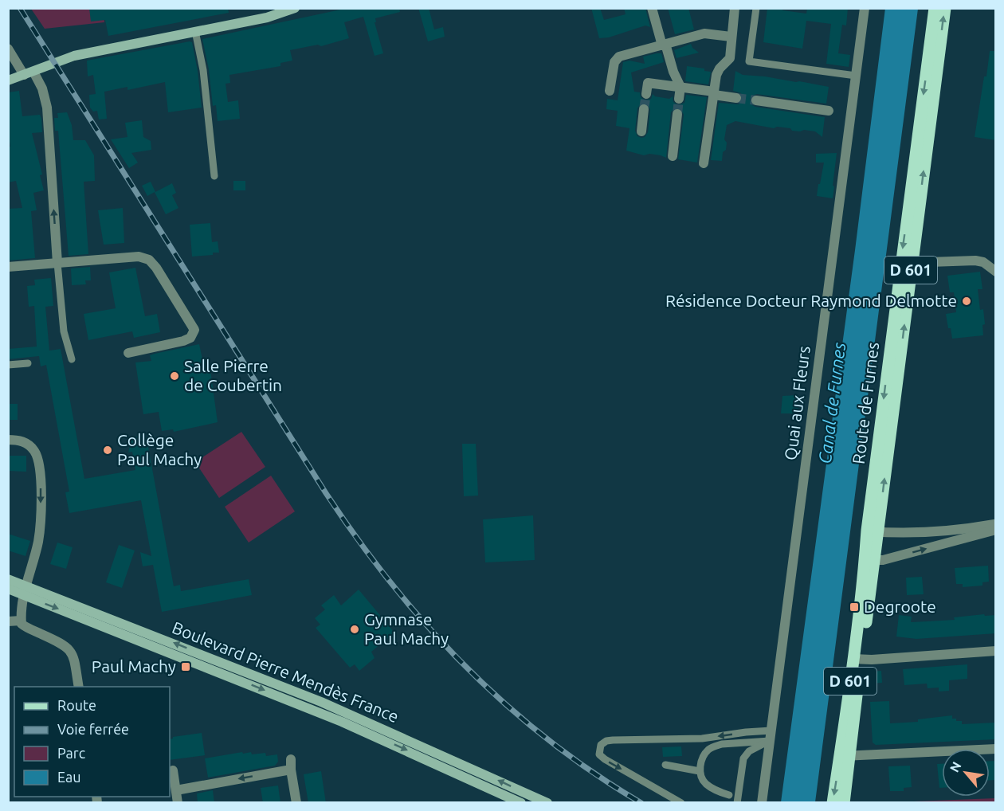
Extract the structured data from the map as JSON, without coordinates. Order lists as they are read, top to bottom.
{
  "streets": {
    "main road": ["D 601", "Route de Furnes", "Boulevard Pierre Mendès France"],
    "street": ["Quai aux Fleurs"]
  },
  "water": ["Canal de Furnes"],
  "places": {
    "other": [
      "Résidence Docteur Raymond Delmotte",
      "Salle Pierre de Coubertin",
      "Collège Paul Machy",
      "Gymnase Paul Machy"
    ],
    "transit": ["Degroote", "Paul Machy"]
  },
  "legend": [
    "Route",
    "Voie ferrée",
    "Parc",
    "Eau"
  ],
  "north": "top left"
}
